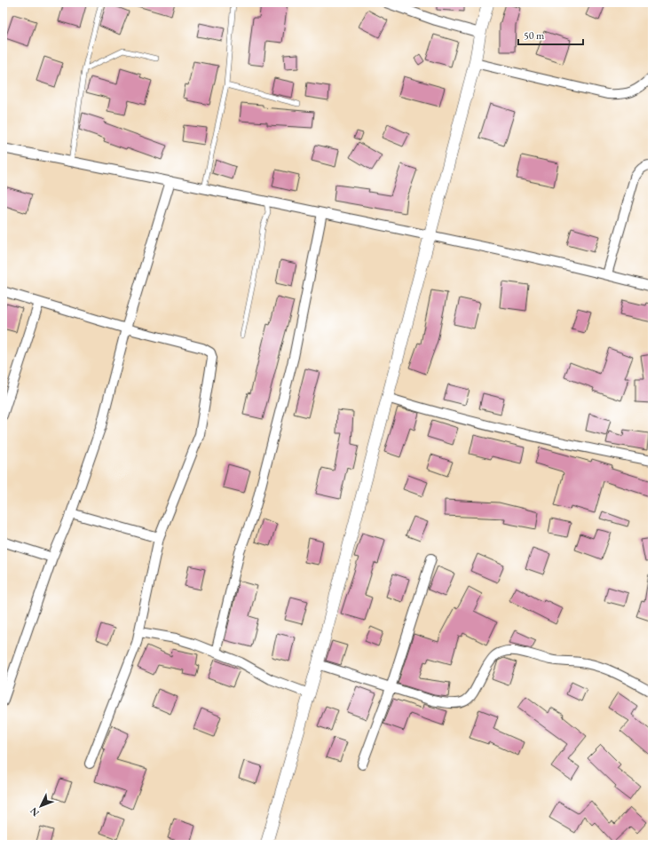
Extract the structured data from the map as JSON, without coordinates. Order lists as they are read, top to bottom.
{
  "scale_bar": "50 m",
  "north": "bottom left"
}
